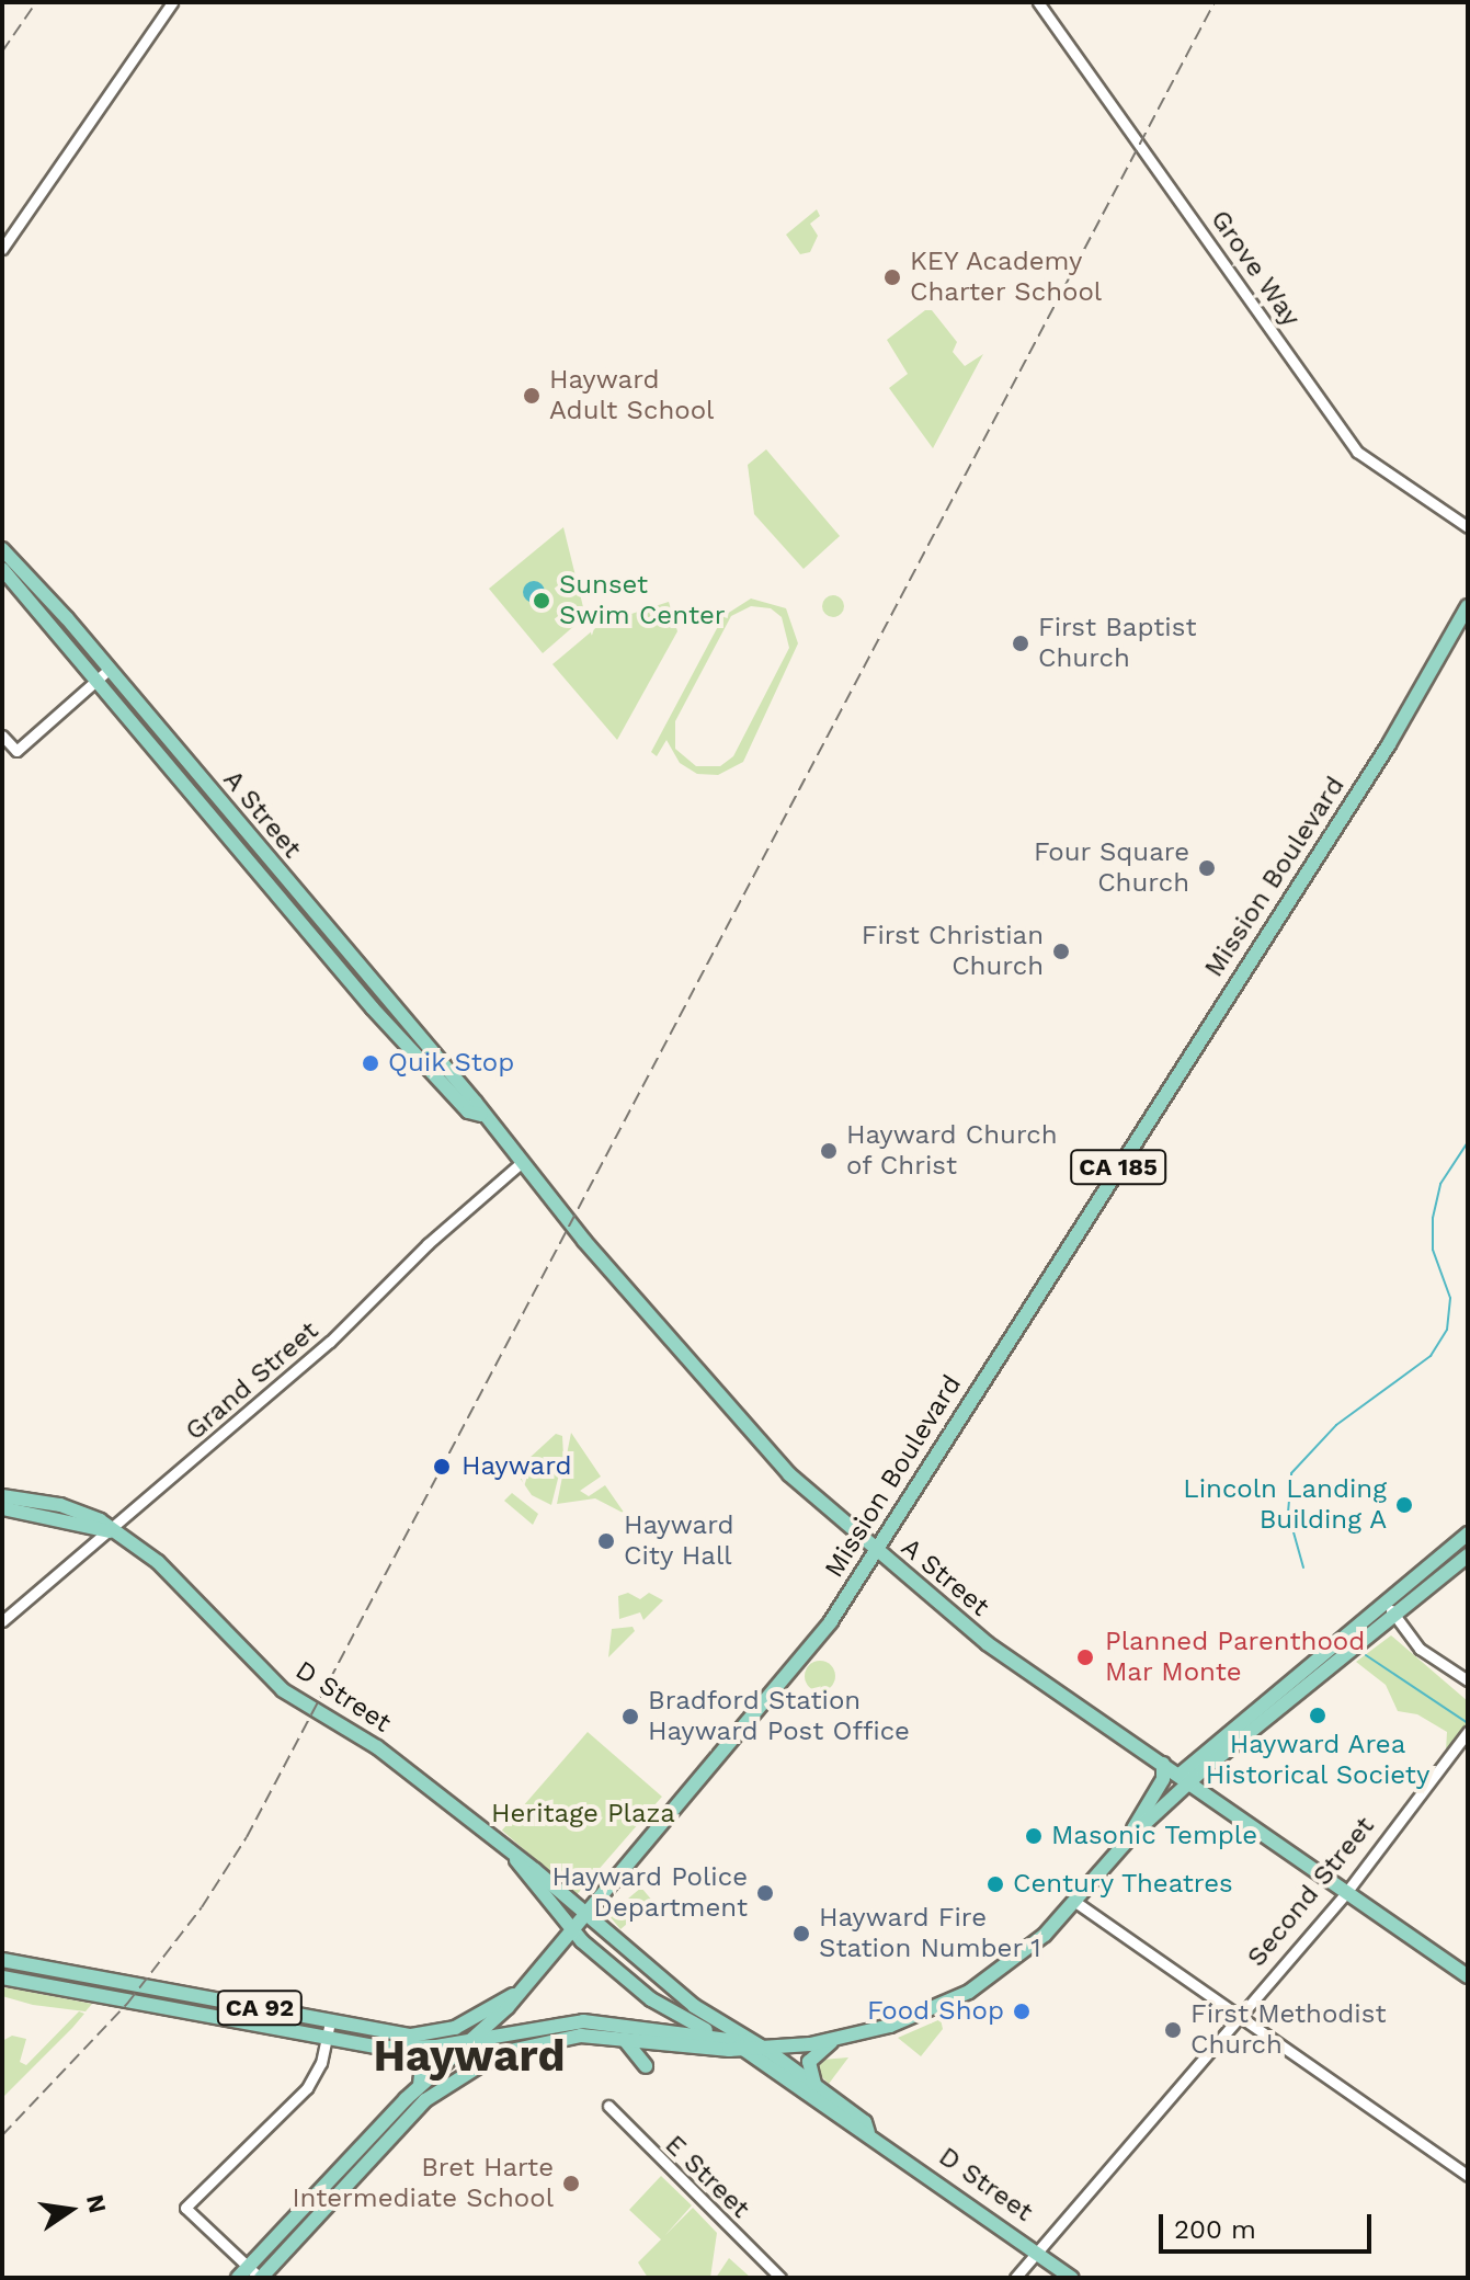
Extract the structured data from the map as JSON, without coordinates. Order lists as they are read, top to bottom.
{
  "streets": {
    "main road": [
      "A Street",
      "Mission Boulevard",
      "CA 185",
      "D Street",
      "CA 92"
    ],
    "street": [
      "Grove Way",
      "Grand Street",
      "Second Street",
      "E Street"
    ]
  },
  "crossings": [
    ["A Street", "Mission Boulevard"],
    ["A Street", "Grand Street"],
    ["A Street", "Second Street"],
    ["Mission Boulevard", "D Street"],
    ["Mission Boulevard", "CA 92"],
    ["Grand Street", "D Street"],
    ["D Street", "Second Street"]
  ],
  "districts": ["Hayward"],
  "parks": ["Heritage Plaza"],
  "places": [
    "KEY Academy Charter School",
    "Hayward Adult School",
    "Sunset Swim Center",
    "First Baptist Church",
    "Four Square Church",
    "First Christian Church",
    "Quik Stop",
    "Hayward Church of Christ",
    "Hayward",
    "Lincoln Landing Building A",
    "Hayward City Hall",
    "Planned Parenthood Mar Monte",
    "Hayward Area Historical Society",
    "Bradford Station Hayward Post Office",
    "Masonic Temple",
    "Century Theatres",
    "Hayward Police Department",
    "Hayward Fire Station Number 1",
    "Food Shop",
    "First Methodist Church",
    "Bret Harte Intermediate School"
  ],
  "scale_bar": "200 m",
  "north": "right"
}
